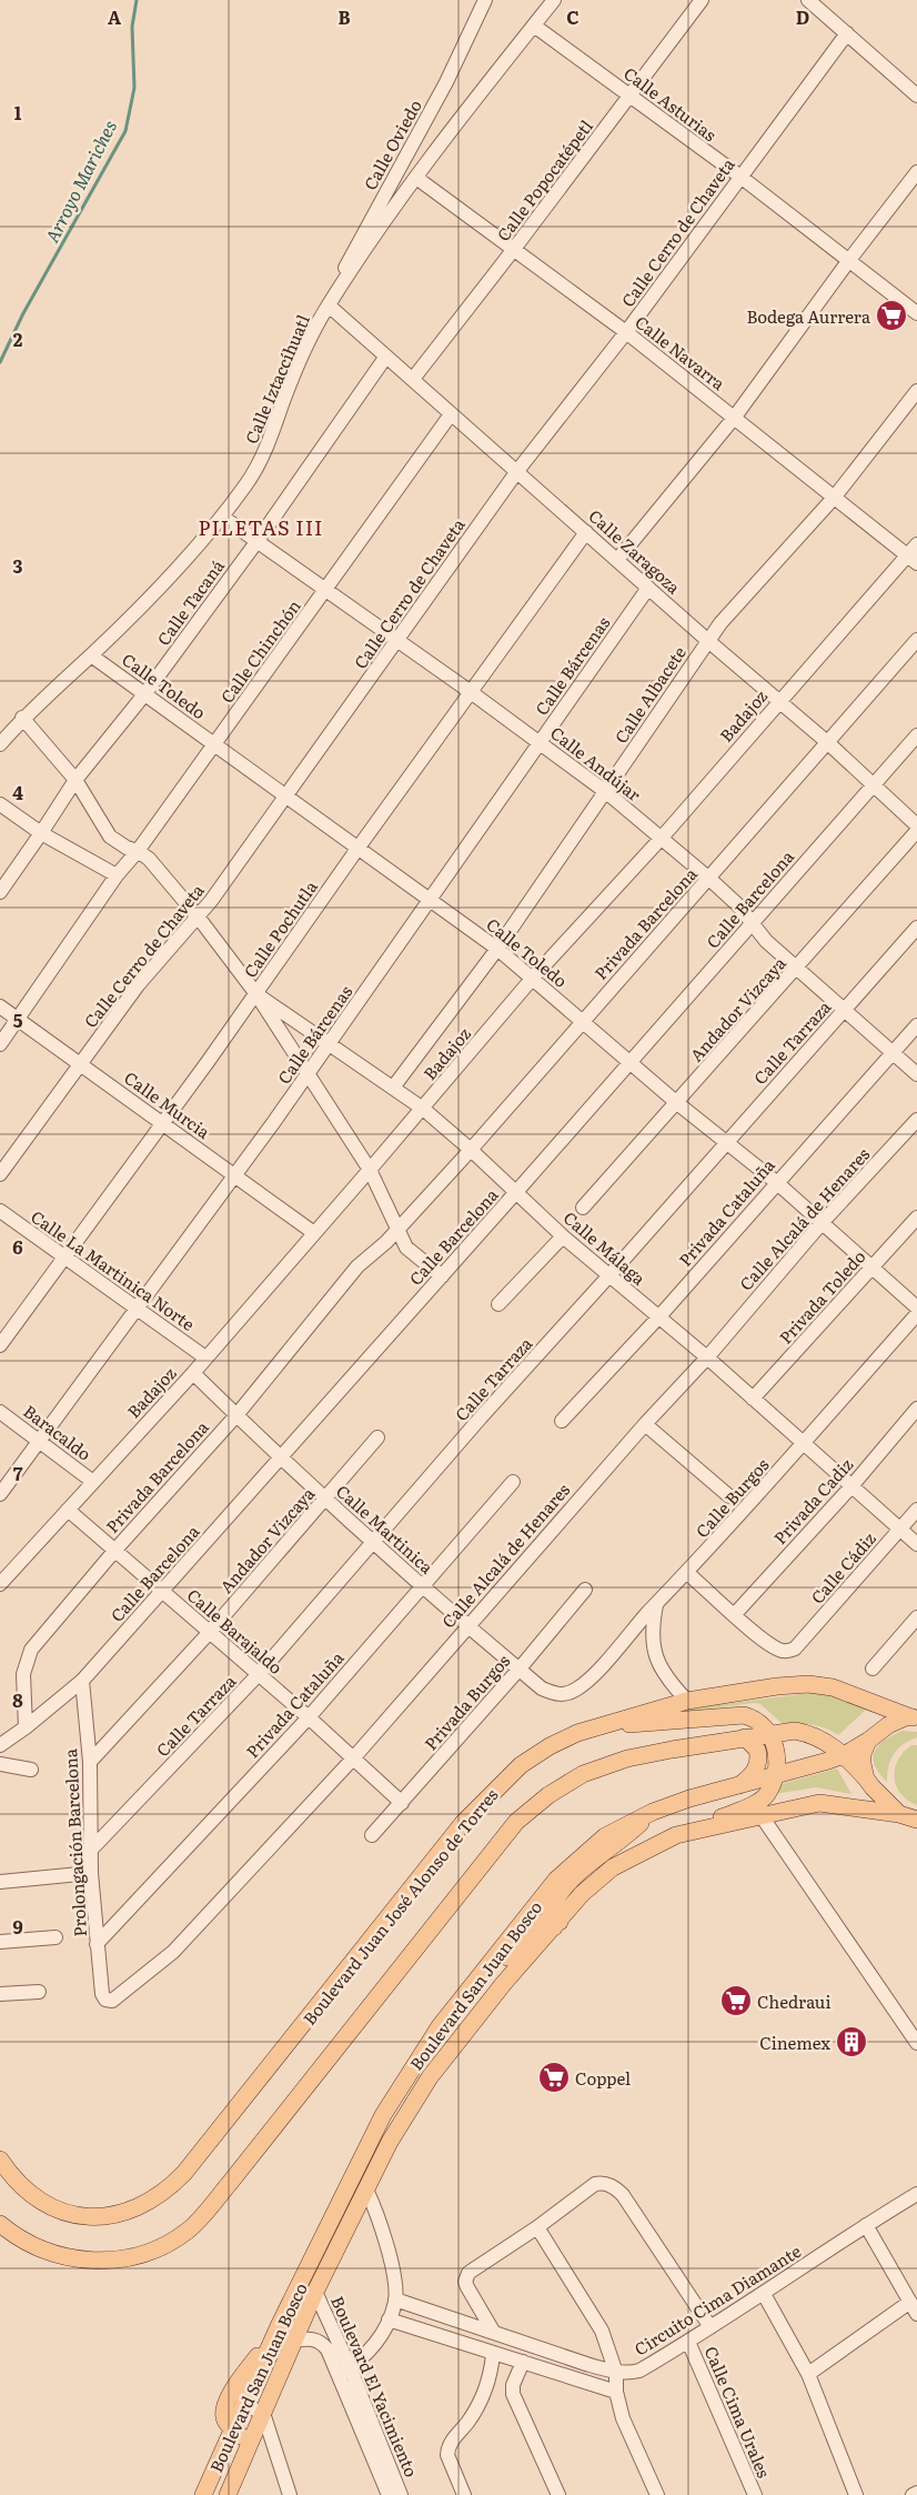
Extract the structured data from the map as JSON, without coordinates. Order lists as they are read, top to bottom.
{
  "streets": {
    "main road": ["Boulevard Juan José Alonso de Torres", "Boulevard San Juan Bosco"],
    "street": [
      "Calle Asturias",
      "Calle Oviedo",
      "Calle Popocatépetl",
      "Calle Cerro de Chaveta",
      "Calle Navarra",
      "Calle Iztaccíhuatl",
      "Calle Zaragoza",
      "Calle Tacaná",
      "Calle Chinchón",
      "Calle Bárcenas",
      "Calle Toledo",
      "Calle Albacete",
      "Badajoz",
      "Calle Andújar",
      "Calle Barcelona",
      "Privada Barcelona",
      "Calle Pochutla",
      "Andador Vizcaya",
      "Calle Tarraza",
      "Calle Murcia",
      "Privada Cataluña",
      "Calle Alcalá de Henares",
      "Calle Málaga",
      "Calle La Martinica Norte",
      "Privada Toledo",
      "Baracaldo",
      "Calle Burgos",
      "Privada Cadiz",
      "Calle Martinica",
      "Calle Cádiz",
      "Calle Barajaldo",
      "Privada Burgos",
      "Prolongación Barcelona",
      "Circuito Cima Diamante",
      "Boulevard El Yacimiento",
      "Calle Cima Urales"
    ]
  },
  "crossings": [
    ["Calle Asturias", "Calle Popocatépetl"],
    ["Calle Asturias", "Calle Cerro de Chaveta"],
    ["Calle Asturias", "Calle Iztaccíhuatl"],
    ["Calle Oviedo", "Calle Iztaccíhuatl"],
    ["Calle Oviedo", "Calle Zaragoza"],
    ["Calle Popocatépetl", "Calle Navarra"],
    ["Calle Popocatépetl", "Calle Zaragoza"],
    ["Calle Cerro de Chaveta", "Calle Navarra"],
    ["Calle Cerro de Chaveta", "Calle Zaragoza"],
    ["Calle Cerro de Chaveta", "Calle Toledo"],
    ["Calle Cerro de Chaveta", "Calle Andújar"],
    ["Calle Cerro de Chaveta", "Calle Murcia"],
    ["Calle Navarra", "Calle Iztaccíhuatl"],
    ["Calle Navarra", "Calle Albacete"],
    ["Calle Navarra", "Badajoz"],
    ["Calle Iztaccíhuatl", "Calle Zaragoza"],
    ["Calle Iztaccíhuatl", "Calle Toledo"],
    ["Calle Iztaccíhuatl", "Calle Andújar"],
    ["Calle Zaragoza", "Calle Tacaná"],
    ["Calle Zaragoza", "Calle Chinchón"],
    ["Calle Zaragoza", "Calle Bárcenas"],
    ["Calle Zaragoza", "Calle Albacete"],
    ["Calle Zaragoza", "Badajoz"],
    ["Calle Zaragoza", "Calle Barcelona"],
    ["Calle Zaragoza", "Privada Barcelona"],
    ["Calle Zaragoza", "Calle Pochutla"],
    ["Calle Tacaná", "Calle Toledo"],
    ["Calle Tacaná", "Calle Andújar"],
    ["Calle Chinchón", "Calle Toledo"],
    ["Calle Chinchón", "Calle Andújar"],
    ["Calle Chinchón", "Calle Murcia"],
    ["Calle Bárcenas", "Calle Toledo"],
    ["Calle Bárcenas", "Calle Andújar"],
    ["Calle Bárcenas", "Calle Murcia"],
    ["Calle Bárcenas", "Calle Málaga"],
    ["Calle Bárcenas", "Calle La Martinica Norte"],
    ["Calle Bárcenas", "Baracaldo"],
    ["Calle Toledo", "Calle Albacete"],
    ["Calle Toledo", "Badajoz"],
    ["Calle Toledo", "Calle Barcelona"],
    ["Calle Toledo", "Privada Barcelona"],
    ["Calle Toledo", "Calle Pochutla"],
    ["Calle Toledo", "Andador Vizcaya"],
    ["Calle Toledo", "Calle Tarraza"],
    ["Calle Toledo", "Privada Cataluña"],
    ["Calle Toledo", "Calle Alcalá de Henares"],
    ["Calle Toledo", "Privada Toledo"],
    ["Calle Albacete", "Calle Andújar"],
    ["Calle Albacete", "Calle Málaga"],
    ["Badajoz", "Calle Andújar"],
    ["Badajoz", "Calle Murcia"],
    ["Badajoz", "Calle Málaga"],
    ["Badajoz", "Calle La Martinica Norte"],
    ["Badajoz", "Baracaldo"],
    ["Badajoz", "Calle Martinica"],
    ["Badajoz", "Calle Barajaldo"],
    ["Calle Andújar", "Calle Barcelona"],
    ["Calle Andújar", "Privada Barcelona"],
    ["Calle Andújar", "Calle Pochutla"],
    ["Calle Andújar", "Andador Vizcaya"],
    ["Calle Andújar", "Calle Tarraza"],
    ["Calle Andújar", "Privada Cataluña"],
    ["Calle Barcelona", "Privada Barcelona"],
    ["Calle Barcelona", "Calle Málaga"],
    ["Calle Barcelona", "Calle Martinica"],
    ["Calle Barcelona", "Calle Barajaldo"],
    ["Calle Barcelona", "Prolongación Barcelona"],
    ["Privada Barcelona", "Calle Málaga"],
    ["Privada Barcelona", "Calle Martinica"],
    ["Privada Barcelona", "Calle Barajaldo"],
    ["Calle Pochutla", "Calle Murcia"],
    ["Calle Pochutla", "Calle Málaga"],
    ["Calle Pochutla", "Calle La Martinica Norte"],
    ["Andador Vizcaya", "Calle Martinica"],
    ["Andador Vizcaya", "Calle Barajaldo"],
    ["Andador Vizcaya", "Prolongación Barcelona"],
    ["Calle Tarraza", "Calle Málaga"],
    ["Calle Tarraza", "Calle Martinica"],
    ["Calle Tarraza", "Calle Barajaldo"],
    ["Calle Tarraza", "Prolongación Barcelona"],
    ["Privada Cataluña", "Calle Málaga"],
    ["Privada Cataluña", "Calle Martinica"],
    ["Privada Cataluña", "Calle Barajaldo"],
    ["Privada Cataluña", "Prolongación Barcelona"],
    ["Calle Alcalá de Henares", "Calle Málaga"],
    ["Calle Alcalá de Henares", "Calle Martinica"],
    ["Calle Alcalá de Henares", "Calle Barajaldo"],
    ["Calle Alcalá de Henares", "Prolongación Barcelona"],
    ["Calle Málaga", "Privada Toledo"],
    ["Calle Málaga", "Calle Burgos"],
    ["Calle Málaga", "Privada Cadiz"],
    ["Calle Málaga", "Calle Cádiz"],
    ["Calle Burgos", "Calle Martinica"],
    ["Privada Cadiz", "Calle Cádiz"],
    ["Calle Martinica", "Privada Burgos"],
    ["Calle Barajaldo", "Privada Burgos"],
    ["Boulevard Juan José Alonso de Torres", "Boulevard San Juan Bosco"],
    ["Boulevard San Juan Bosco", "Boulevard El Yacimiento"],
    ["Circuito Cima Diamante", "Calle Cima Urales"]
  ],
  "districts": ["PILETAS III"],
  "water": ["Arroyo Mariches"],
  "places": {
    "supermarket": ["Bodega Aurrera", "Chedraui", "Coppel"],
    "building": ["Cinemex"]
  },
  "grid": {
    "columns": [
      "A",
      "B",
      "C",
      "D"
    ],
    "rows": [
      "1",
      "2",
      "3",
      "4",
      "5",
      "6",
      "7",
      "8",
      "9"
    ]
  }
}
